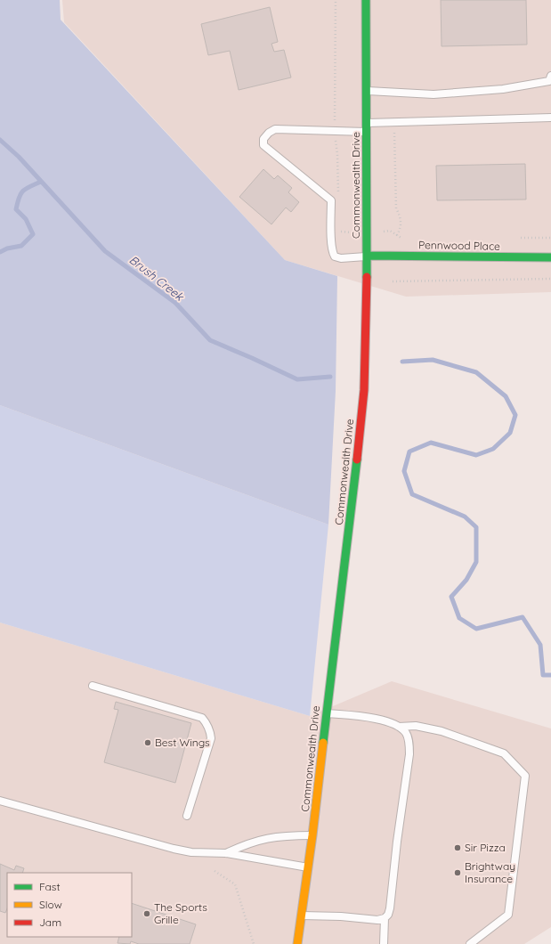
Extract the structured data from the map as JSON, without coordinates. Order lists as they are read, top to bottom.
{
  "streets": {
    "street": ["Commonwealth Drive", "Pennwood Place"]
  },
  "crossings": [
    ["Commonwealth Drive", "Pennwood Place"]
  ],
  "water": ["Brush Creek"],
  "places": [
    "Best Wings",
    "Sir Pizza",
    "Brightway Insurance",
    "The Sports Grille"
  ],
  "legend": ["Fast", "Slow", "Jam"]
}
